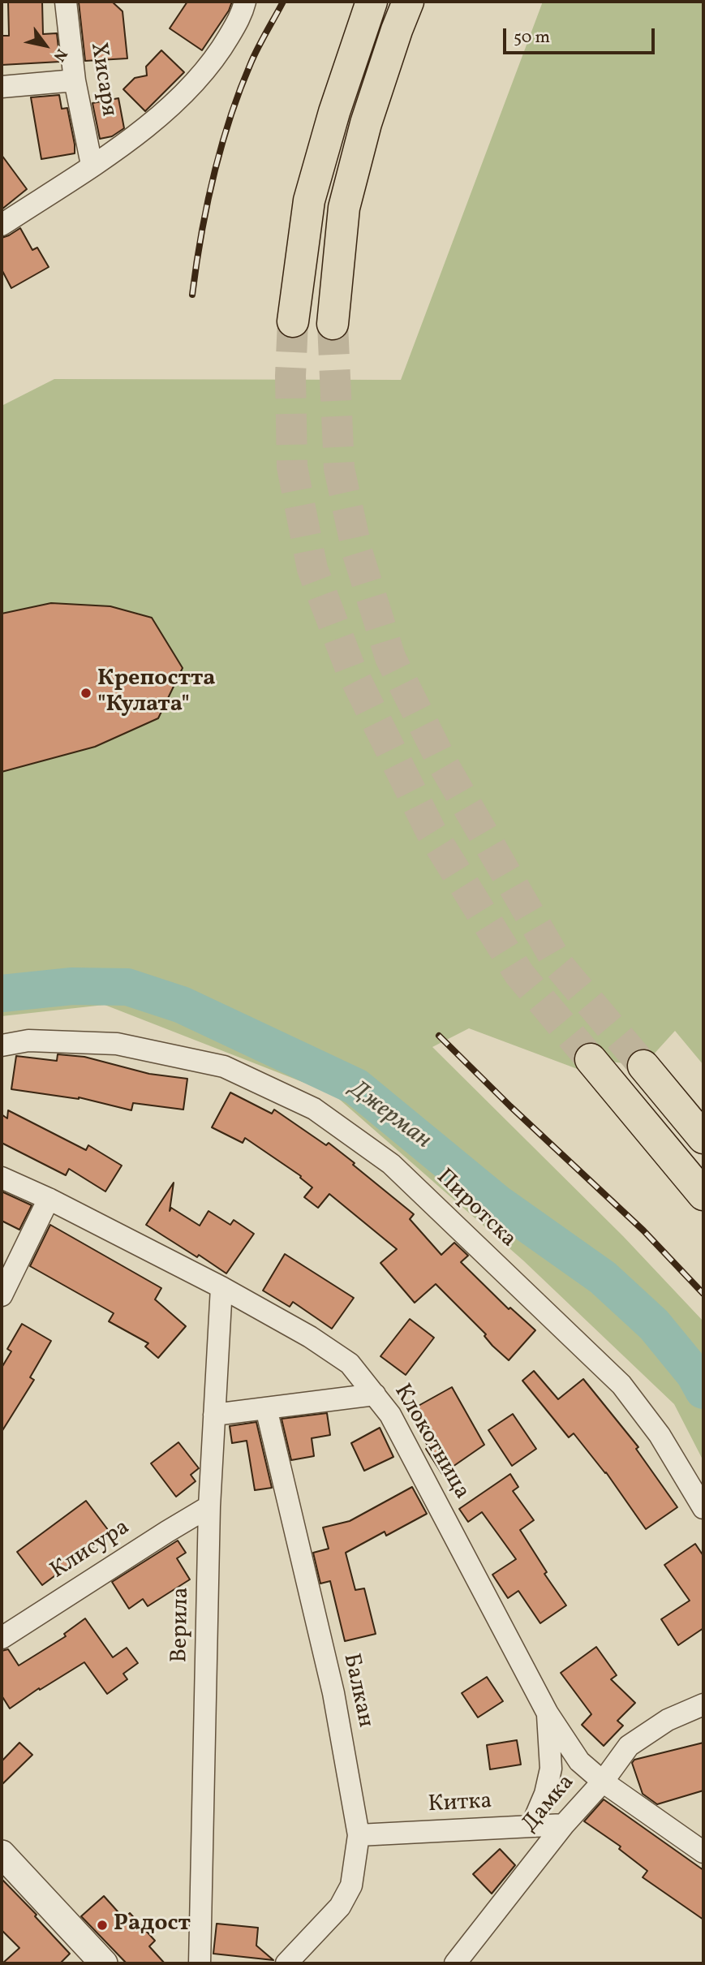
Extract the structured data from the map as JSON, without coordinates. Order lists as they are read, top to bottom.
{
  "streets": {
    "street": [
      "Хисаря",
      "Пиротска",
      "Клокотница",
      "Клисура",
      "Верила",
      "Балкан",
      "Китка",
      "Дамка"
    ]
  },
  "crossings": [
    ["Клокотница", "Верила"],
    ["Клокотница", "Дамка"],
    ["Клисура", "Верила"],
    ["Балкан", "Китка"],
    ["Китка", "Дамка"]
  ],
  "water": ["Джерман"],
  "places": ["Крепостта \"Кулата\"", "Радост"],
  "scale_bar": "50 m",
  "north": "bottom right"
}
